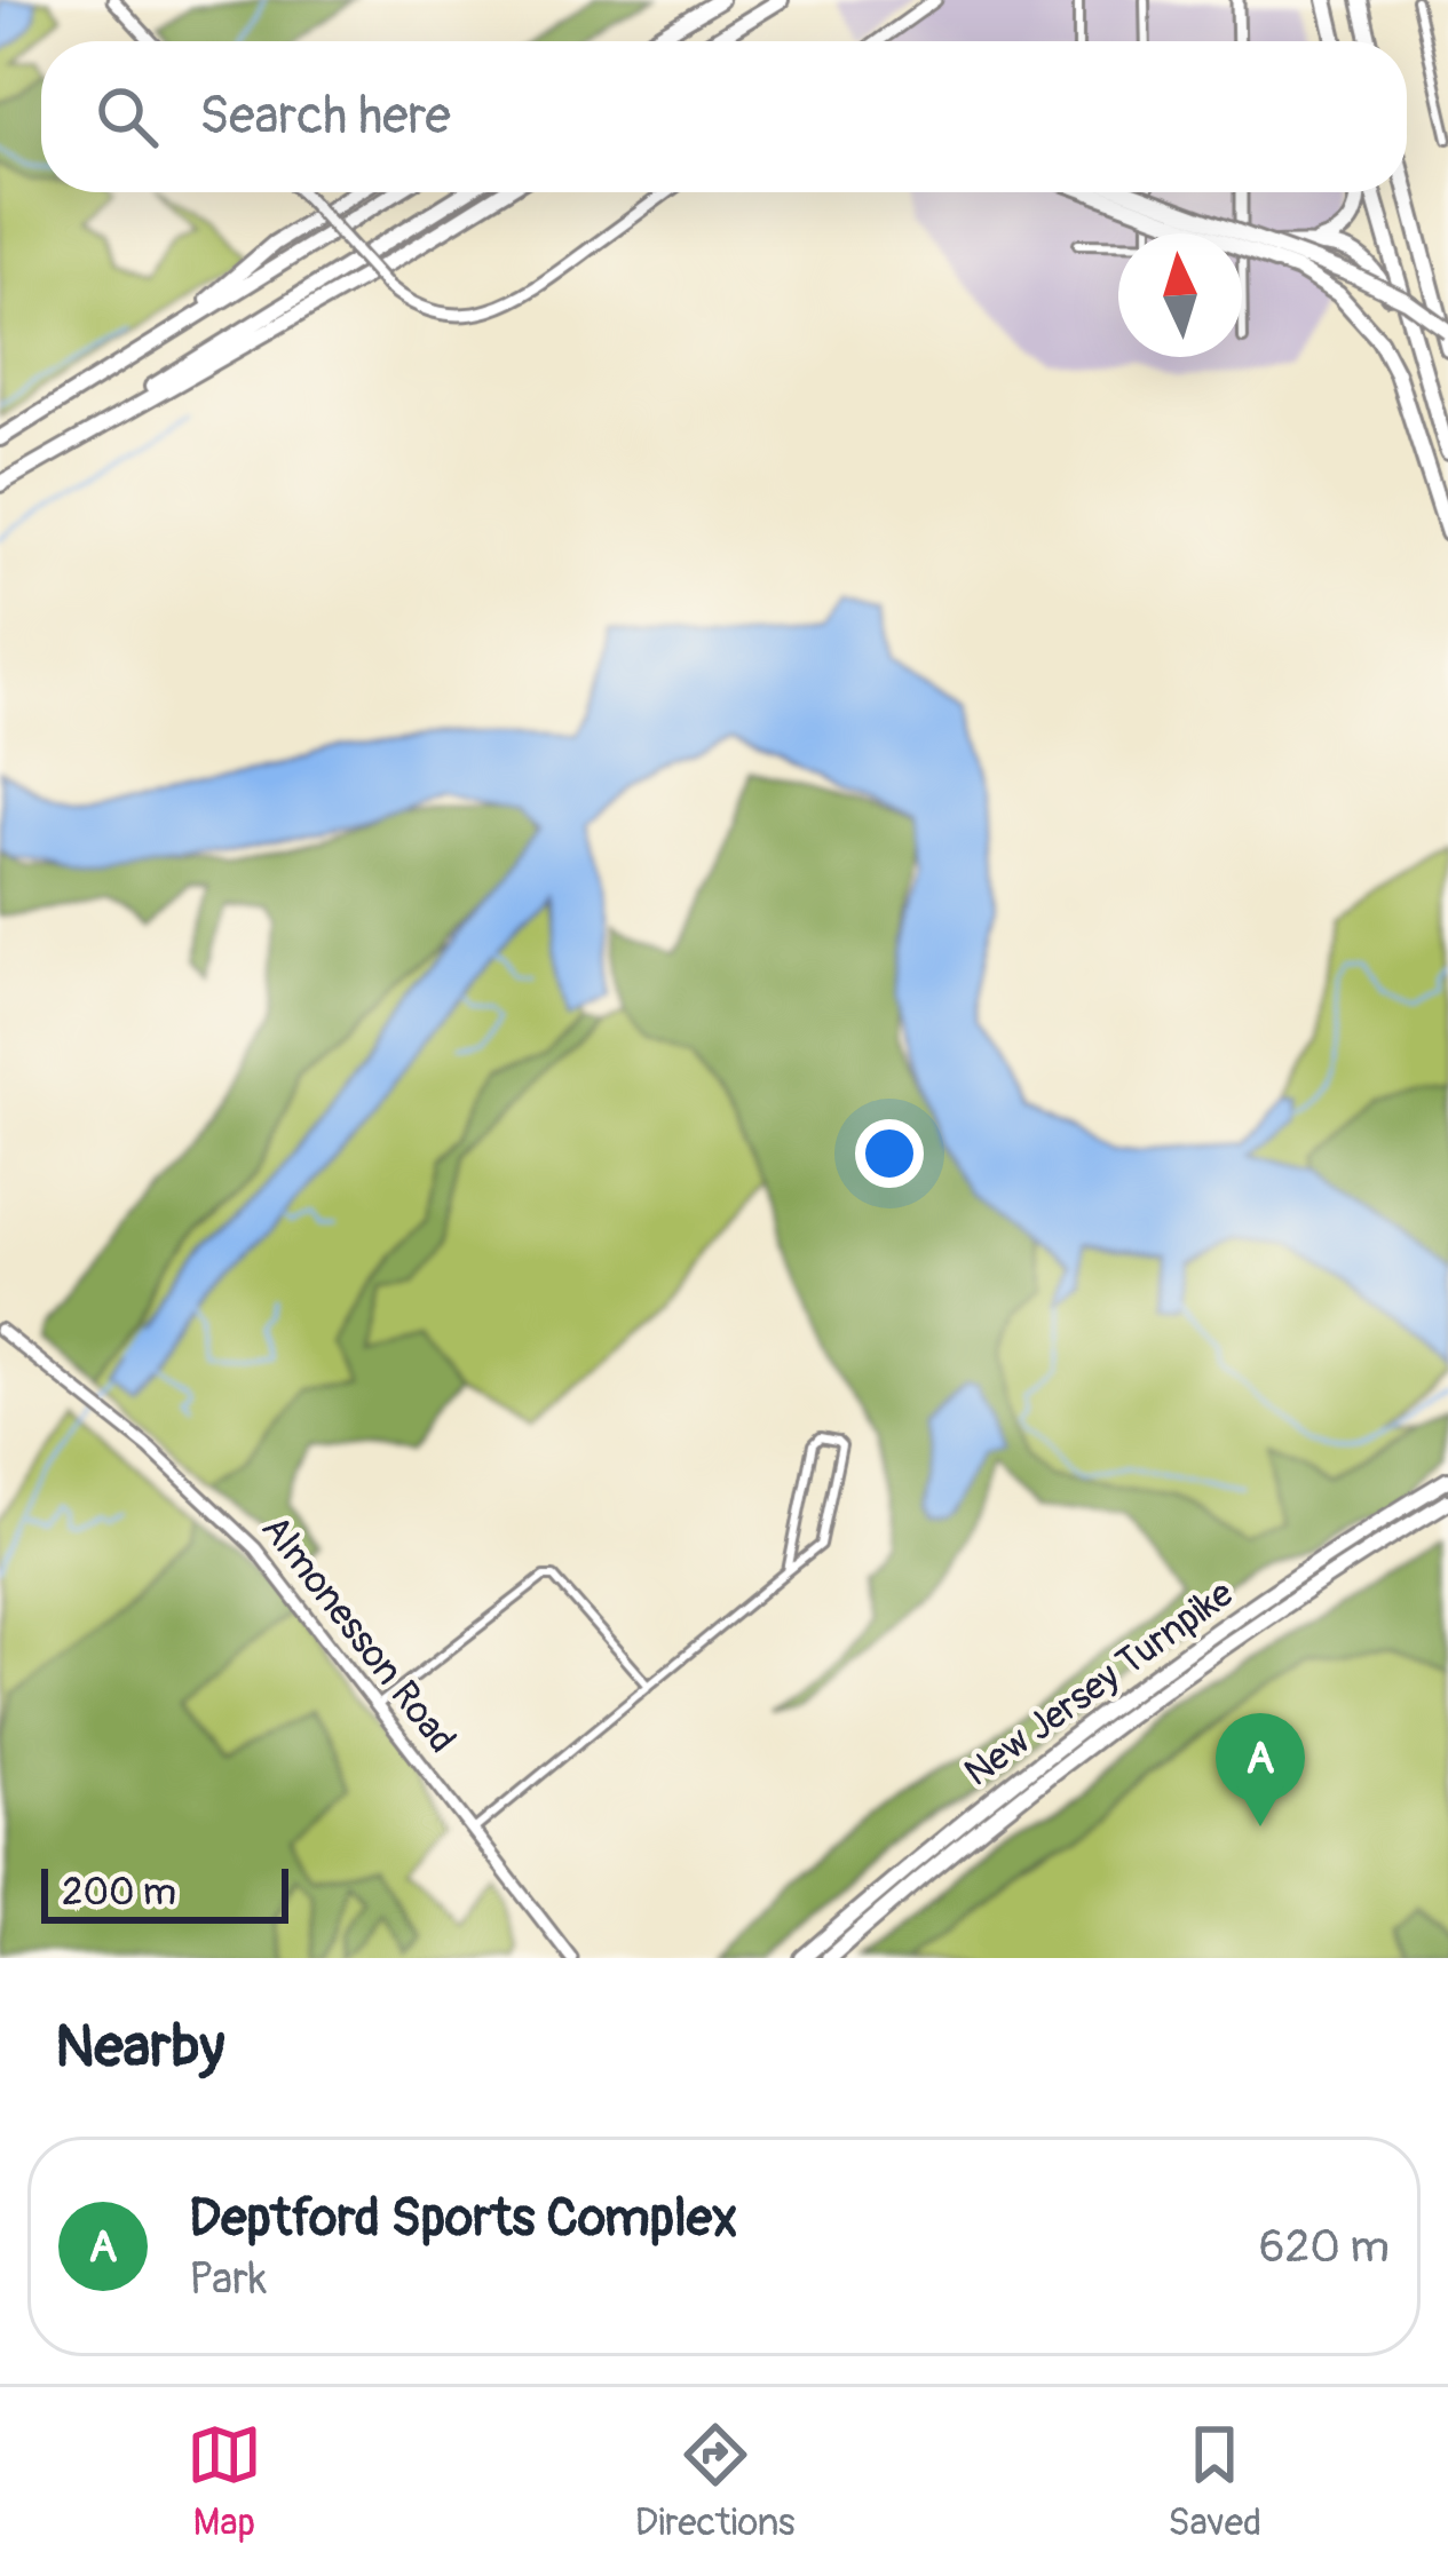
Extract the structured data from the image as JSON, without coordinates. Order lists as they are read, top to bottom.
{
  "streets": {
    "highway": ["New Jersey Turnpike"],
    "main road": ["Almonesson Road"]
  },
  "scale_bar": "200 m",
  "north": "top",
  "page": {
    "search": "Search here",
    "pins": "A",
    "scale": "200 m",
    "heading": "Nearby",
    "list": [
      {
        "mark": "A",
        "name": "Deptford Sports Complex",
        "note": "Park",
        "value": "620 m"
      }
    ],
    "nav": ["Map", "Directions", "Saved"]
  }
}
